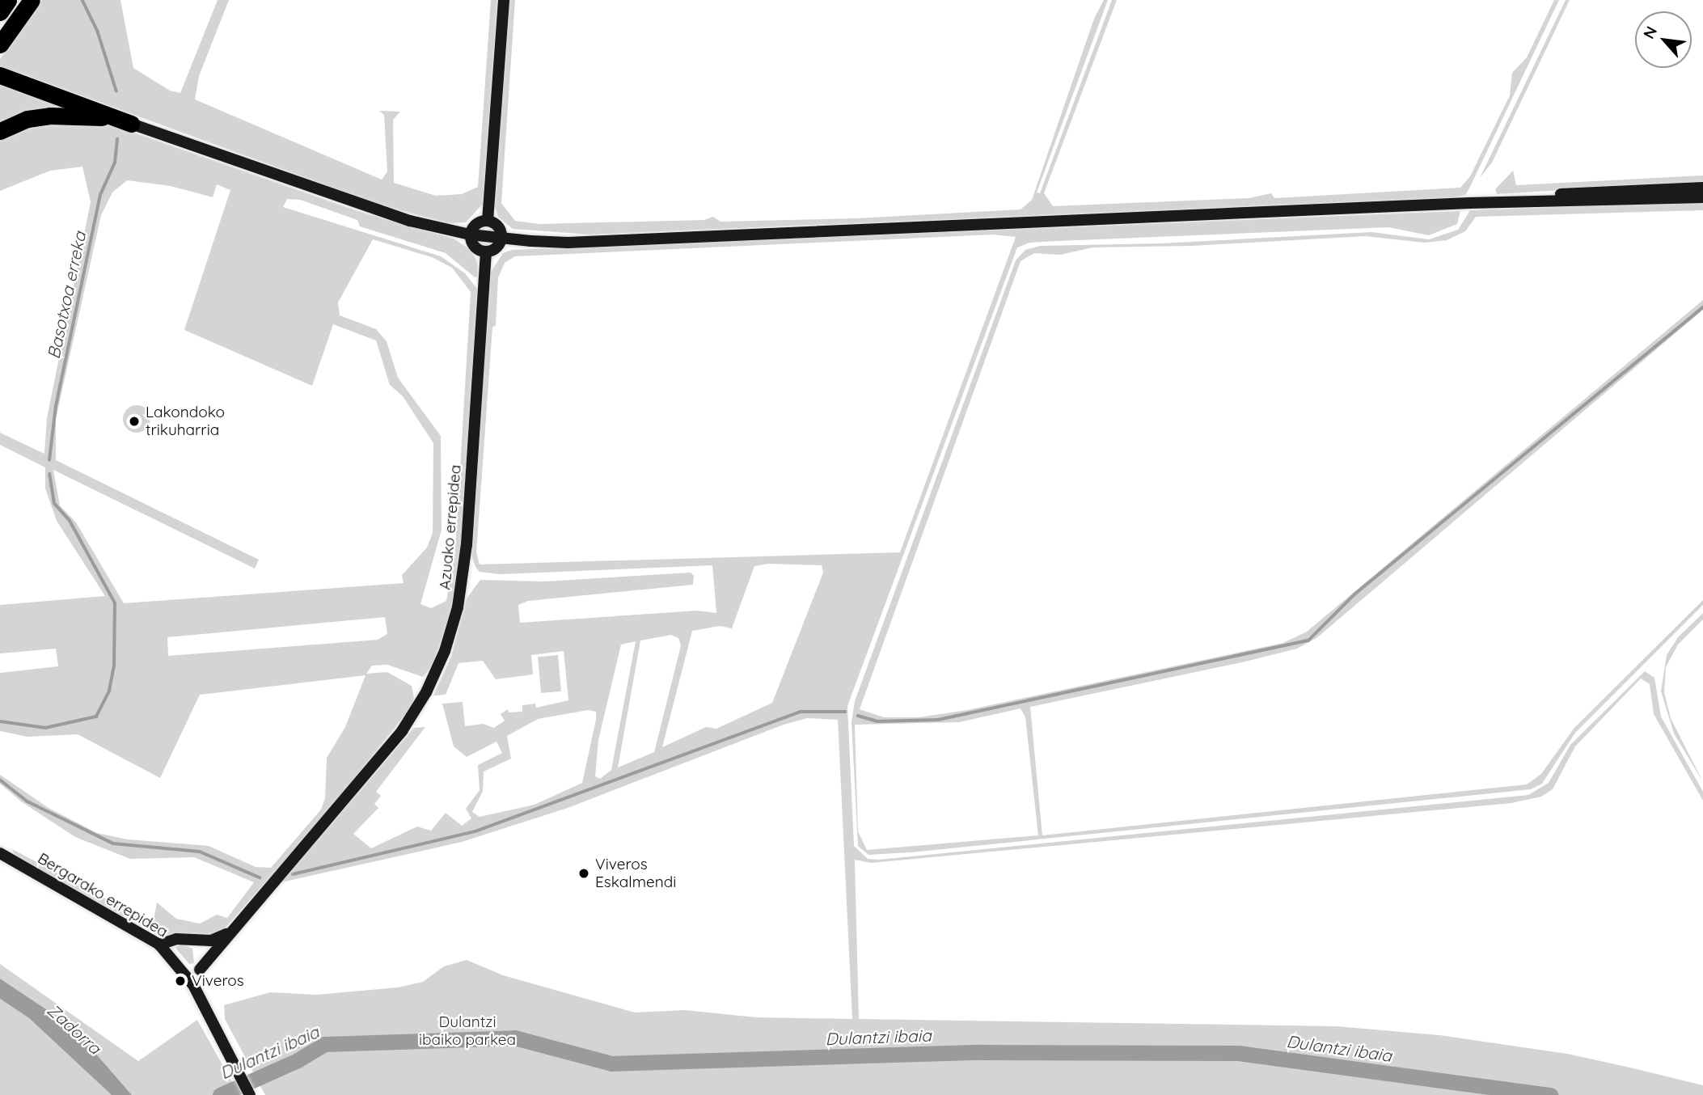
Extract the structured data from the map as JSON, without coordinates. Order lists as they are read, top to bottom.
{
  "streets": {
    "main road": ["Azuako errepidea", "Bergarako errepidea"]
  },
  "crossings": [
    ["Azuako errepidea", "Bergarako errepidea"]
  ],
  "water": ["Basotxoa erreka", "Zadorra", "Dulantzi ibaia"],
  "parks": ["Dulantzi ibaiko parkea"],
  "places": ["Lakondoko trikuharria", "Viveros Eskalmendi", "Viveros"],
  "north": "top left"
}
